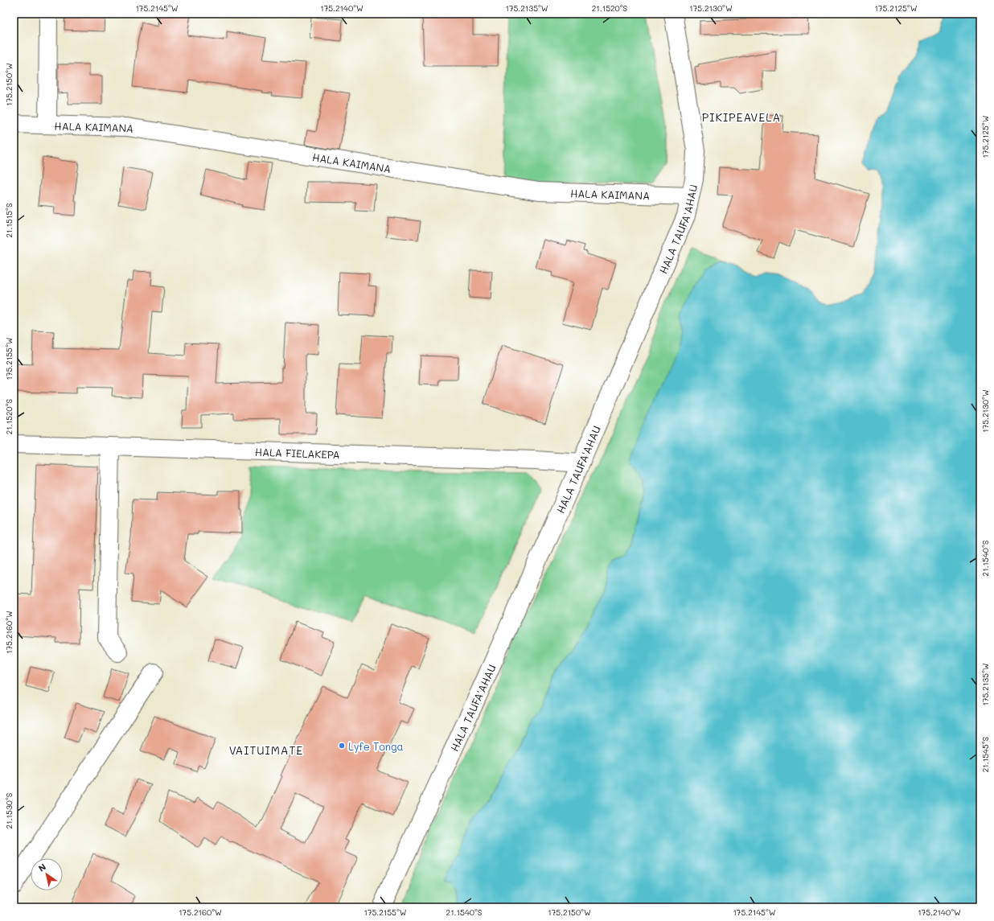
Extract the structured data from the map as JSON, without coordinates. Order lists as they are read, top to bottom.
{
  "streets": {
    "street": ["HALA KAIMANA", "HALA TAUFA'AHAU", "HALA FIELAKEPA"]
  },
  "crossings": [
    ["HALA KAIMANA", "HALA TAUFA'AHAU"],
    ["HALA TAUFA'AHAU", "HALA FIELAKEPA"]
  ],
  "districts": ["PIKIPEAVELA", "VAITUIMATE"],
  "places": ["Lyfe Tonga"],
  "north": "top left",
  "coordinates": [
    "175.2145°W",
    "175.2140°W",
    "175.2135°W",
    "21.1520°S",
    "175.2130°W",
    "175.2125°W",
    "175.2150°W",
    "21.1515°S",
    "175.2155°W",
    "21.1540°S",
    "175.2160°W",
    "21.1545°S",
    "21.1530°S"
  ]
}
